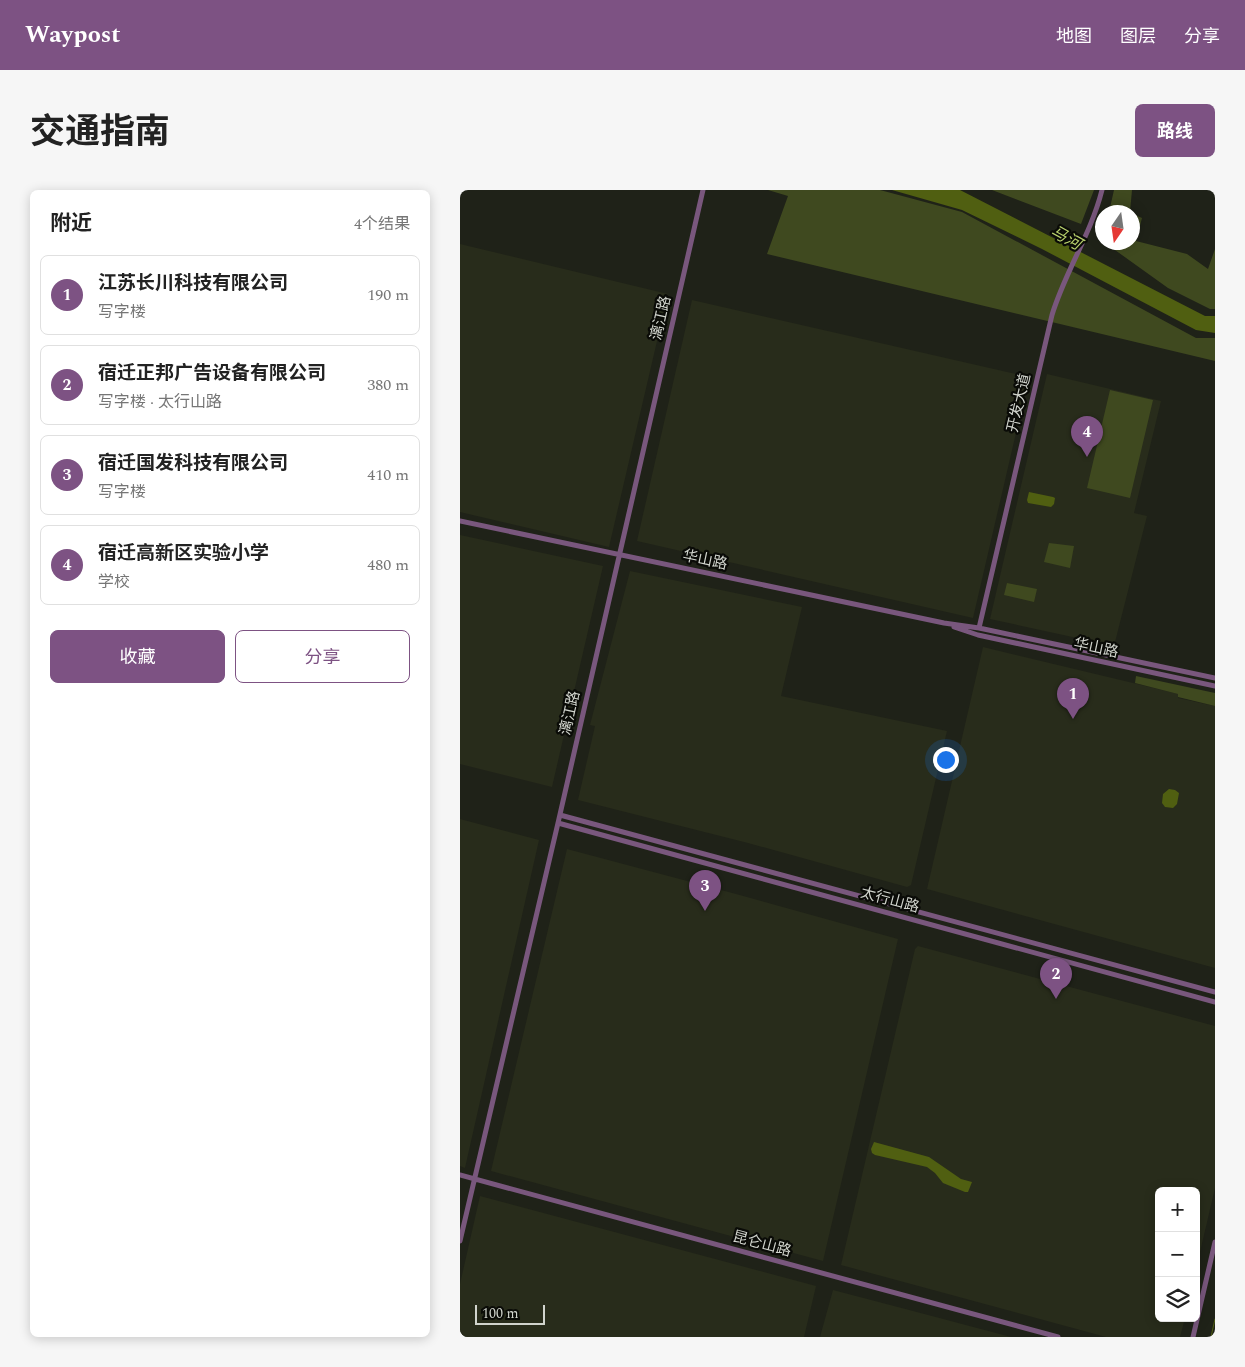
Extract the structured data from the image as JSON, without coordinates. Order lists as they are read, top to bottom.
{
  "streets": {
    "street": [
      "漓江路",
      "开发大道",
      "华山路",
      "太行山路",
      "昆仑山路"
    ]
  },
  "crossings": [
    ["漓江路", "华山路"],
    ["漓江路", "太行山路"],
    ["漓江路", "昆仑山路"],
    ["开发大道", "华山路"]
  ],
  "water": ["马河"],
  "scale_bar": "100 m",
  "north": "bottom",
  "page": {
    "header": "Waypost",
    "nav": ["地图", "图层", "分享"],
    "title": "交通指南",
    "buttons": [
      "路线",
      ["收藏", "分享"]
    ],
    "heading": ["附近", "4个结果"],
    "list": [
      {
        "mark": "1",
        "name": "江苏长川科技有限公司",
        "note": "写字楼",
        "value": "190 m"
      },
      {
        "mark": "2",
        "name": "宿迁正邦广告设备有限公司",
        "note": "写字楼 · 太行山路",
        "value": "380 m"
      },
      {
        "mark": "3",
        "name": "宿迁国发科技有限公司",
        "note": "写字楼",
        "value": "410 m"
      },
      {
        "mark": "4",
        "name": "宿迁高新区实验小学",
        "note": "学校",
        "value": "480 m"
      }
    ],
    "pins": [
      "4",
      "1",
      "3",
      "2"
    ],
    "map_buttons": ["+", "−"],
    "scale": "100 m"
  }
}
